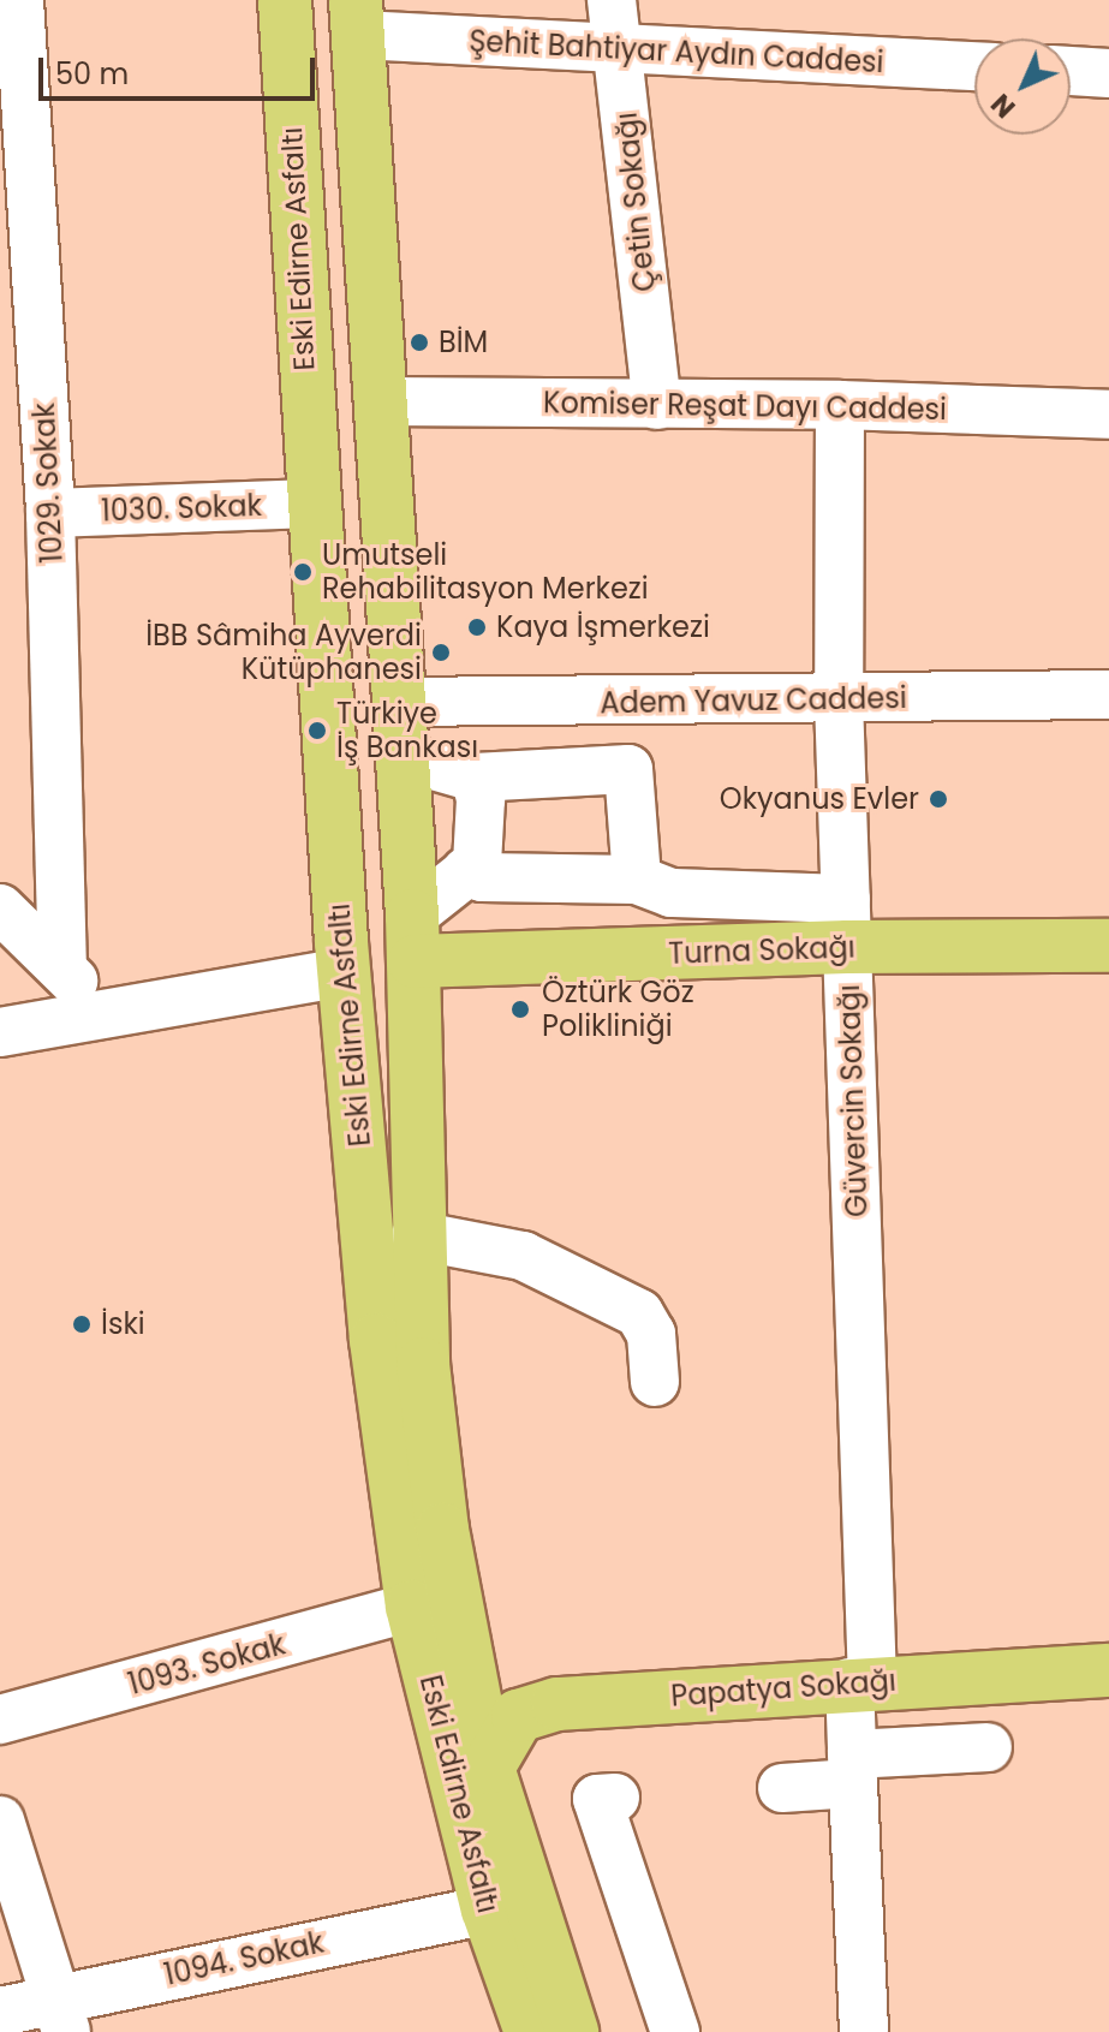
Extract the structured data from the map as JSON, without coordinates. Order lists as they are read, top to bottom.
{
  "streets": {
    "main road": ["Eski Edirne Asfaltı", "Turna Sokağı", "Papatya Sokağı"],
    "street": [
      "Şehit Bahtiyar Aydın Caddesi",
      "Çetin Sokağı",
      "Komiser Reşat Dayı Caddesi",
      "1029. Sokak",
      "1030. Sokak",
      "Adem Yavuz Caddesi",
      "Güvercin Sokağı",
      "1093. Sokak",
      "1094. Sokak"
    ]
  },
  "crossings": [
    ["Şehit Bahtiyar Aydın Caddesi", "Çetin Sokağı"],
    ["Şehit Bahtiyar Aydın Caddesi", "Eski Edirne Asfaltı"],
    ["Çetin Sokağı", "Komiser Reşat Dayı Caddesi"],
    ["Eski Edirne Asfaltı", "Komiser Reşat Dayı Caddesi"],
    ["Eski Edirne Asfaltı", "1030. Sokak"],
    ["Eski Edirne Asfaltı", "Adem Yavuz Caddesi"],
    ["Eski Edirne Asfaltı", "Turna Sokağı"],
    ["Eski Edirne Asfaltı", "1093. Sokak"],
    ["Eski Edirne Asfaltı", "Papatya Sokağı"],
    ["Eski Edirne Asfaltı", "1094. Sokak"],
    ["Komiser Reşat Dayı Caddesi", "Güvercin Sokağı"],
    ["1029. Sokak", "1030. Sokak"],
    ["Adem Yavuz Caddesi", "Güvercin Sokağı"],
    ["Turna Sokağı", "Güvercin Sokağı"],
    ["Güvercin Sokağı", "Papatya Sokağı"]
  ],
  "places": [
    "BİM",
    "Umutseli Rehabilitasyon Merkezi",
    "Kaya İşmerkezi",
    "İBB Sâmiha Ayverdi Kütüphanesi",
    "Türkiye İş Bankası",
    "Okyanus Evler",
    "Öztürk Göz Polikliniği",
    "İski"
  ],
  "scale_bar": "50 m",
  "north": "bottom left"
}
